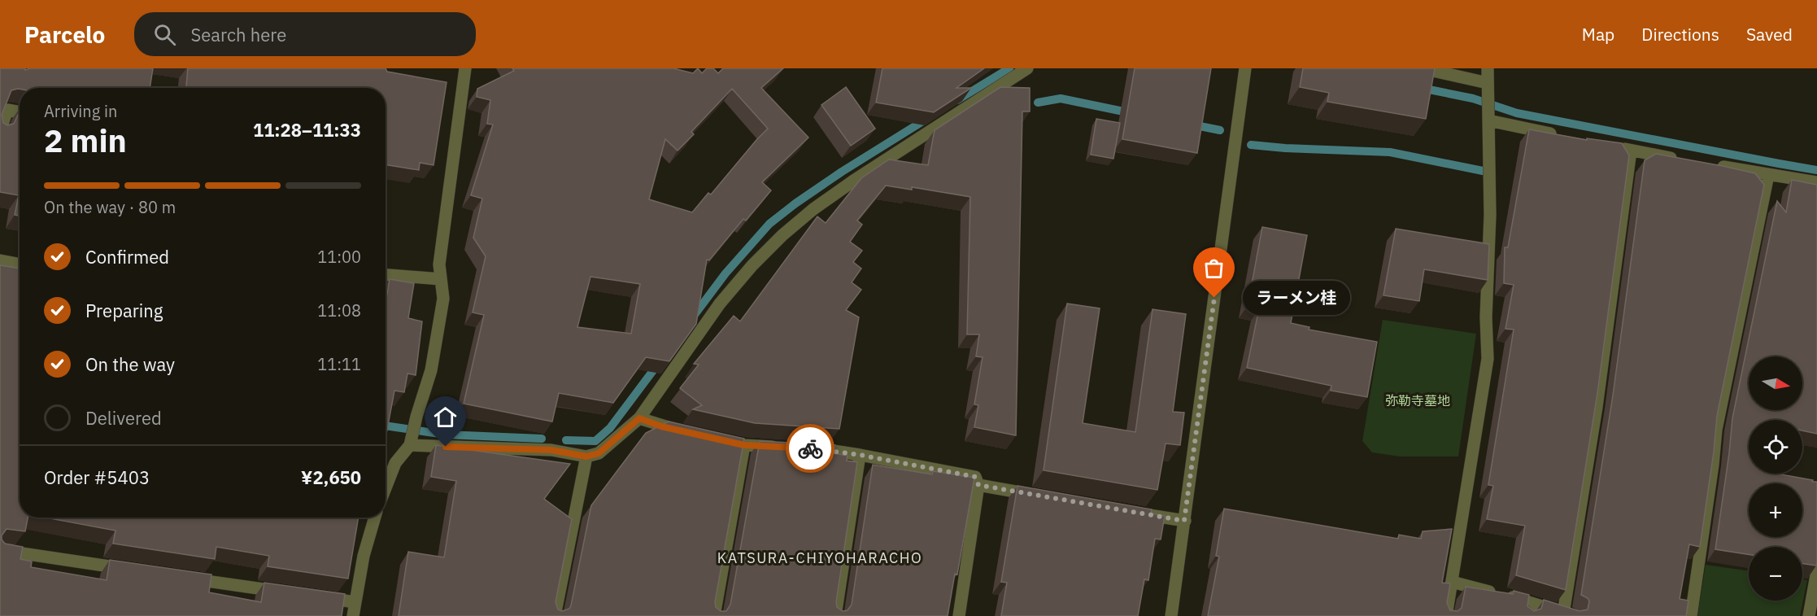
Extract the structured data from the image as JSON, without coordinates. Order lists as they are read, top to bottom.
{
  "districts": ["KATSURA-CHIYOHARACHO"],
  "parks": ["弥勒寺墓地"],
  "places": ["ラーメン桂"],
  "north": "right",
  "page": {
    "header": "Parcelo",
    "search": "Search here",
    "nav": ["Map", "Directions", "Saved"],
    "heading": ["2 min", "Arriving in", "11:28–11:33"],
    "panel": ["Order #5403", "¥2,650"],
    "bar": "On the way · 80 m",
    "list": [
      ["Confirmed", "11:00"],
      ["Preparing", "11:08"],
      ["On the way", "11:11"],
      "Delivered"
    ],
    "bubble": "ラーメン桂",
    "map_buttons": ["+", "−"]
  }
}
